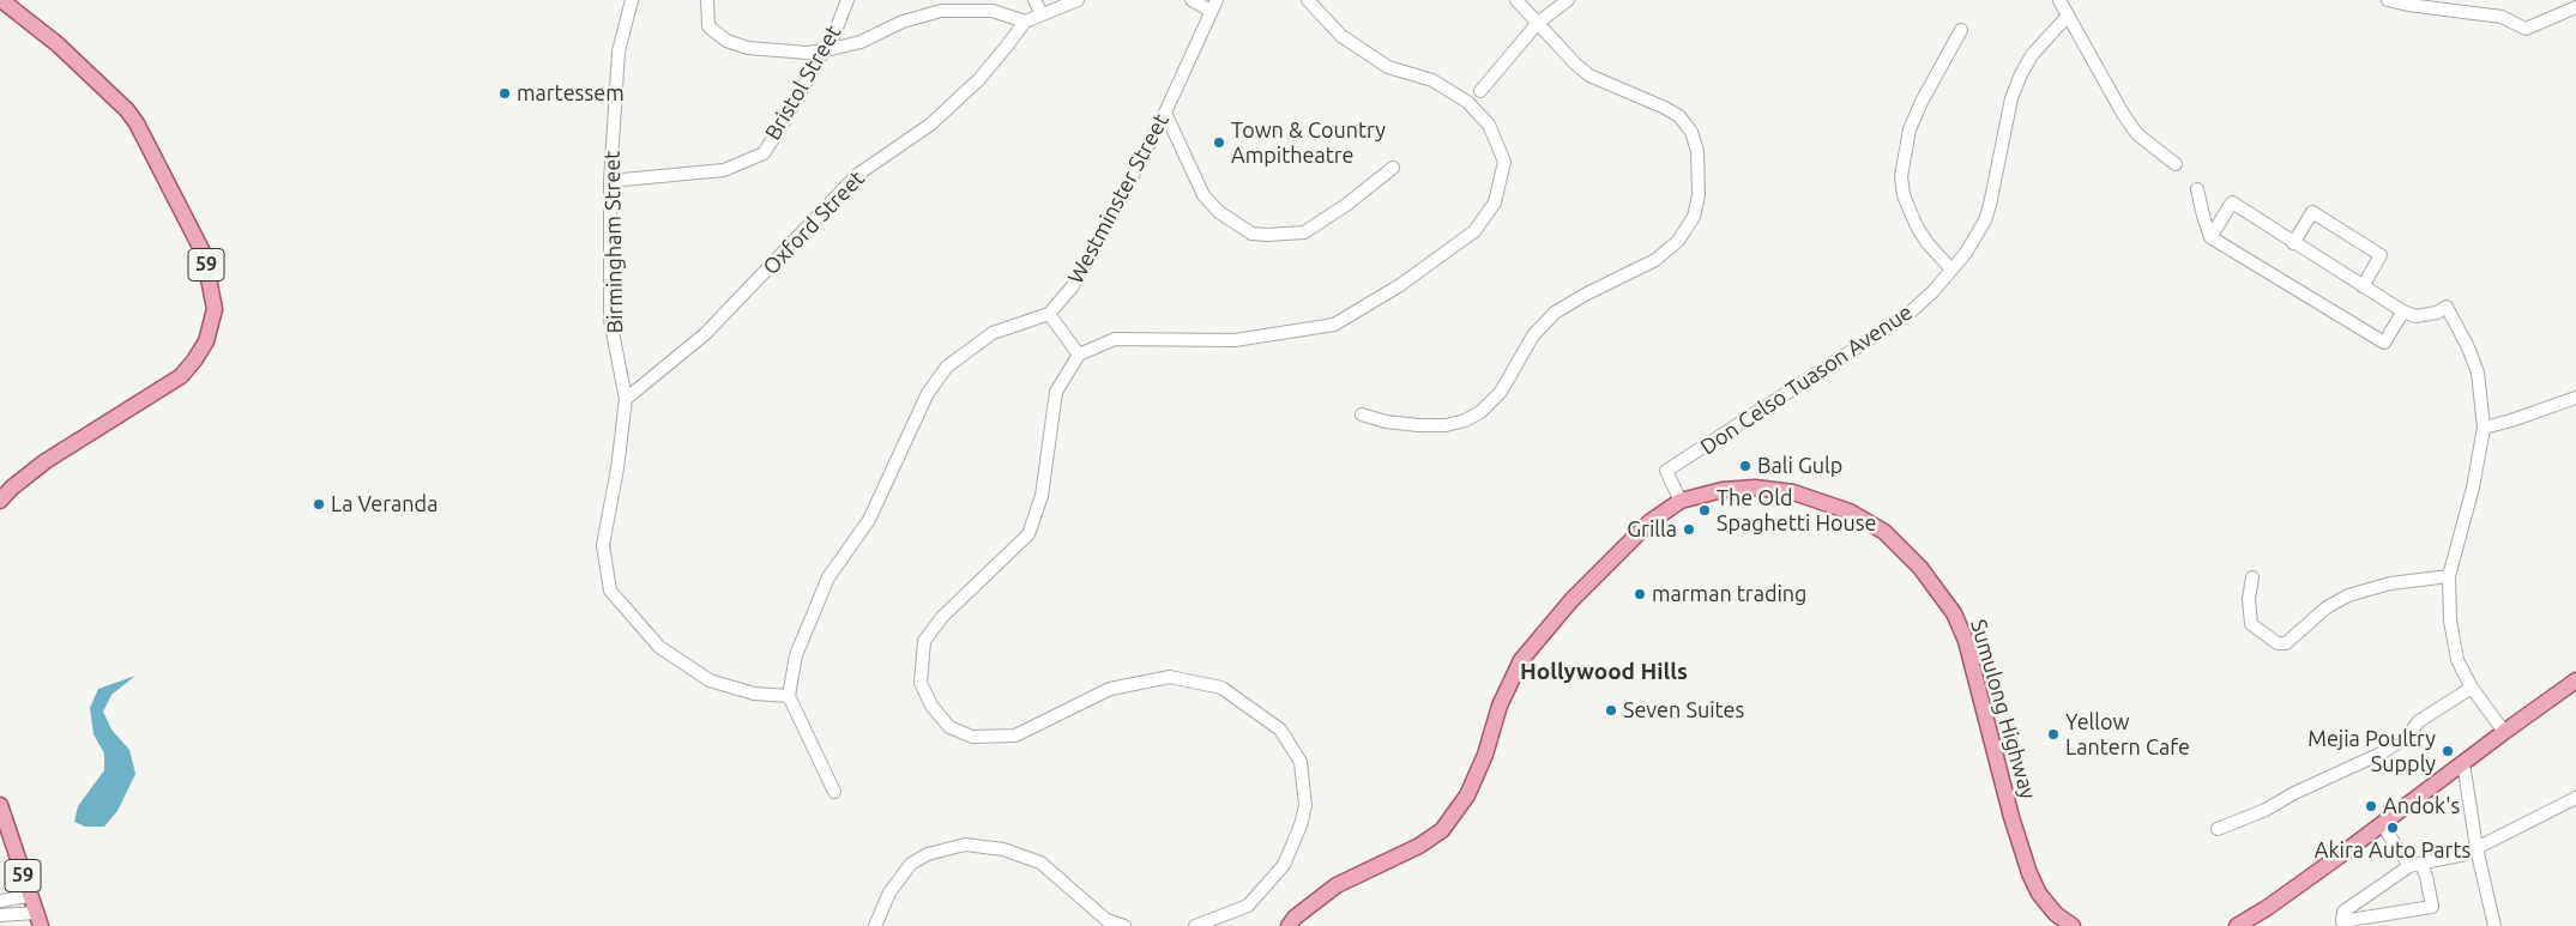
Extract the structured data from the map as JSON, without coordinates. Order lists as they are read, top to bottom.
{
  "streets": {
    "main road": ["59", "Sumulong Highway"],
    "street": [
      "Bristol Street",
      "Westminster Street",
      "Oxford Street",
      "Birmingham Street",
      "Don Celso Tuason Avenue"
    ]
  },
  "crossings": [
    ["Bristol Street", "Birmingham Street"],
    ["Westminster Street", "Birmingham Street"],
    ["Oxford Street", "Birmingham Street"],
    ["Don Celso Tuason Avenue", "Sumulong Highway"]
  ],
  "districts": ["Hollywood Hills"],
  "places": [
    "martessem",
    "Town & Country Ampitheatre",
    "Bali Gulp",
    "La Veranda",
    "The Old Spaghetti House",
    "Grilla",
    "marman trading",
    "Seven Suites",
    "Yellow Lantern Cafe",
    "Mejia Poultry Supply",
    "Andok's",
    "Akira Auto Parts"
  ]
}
